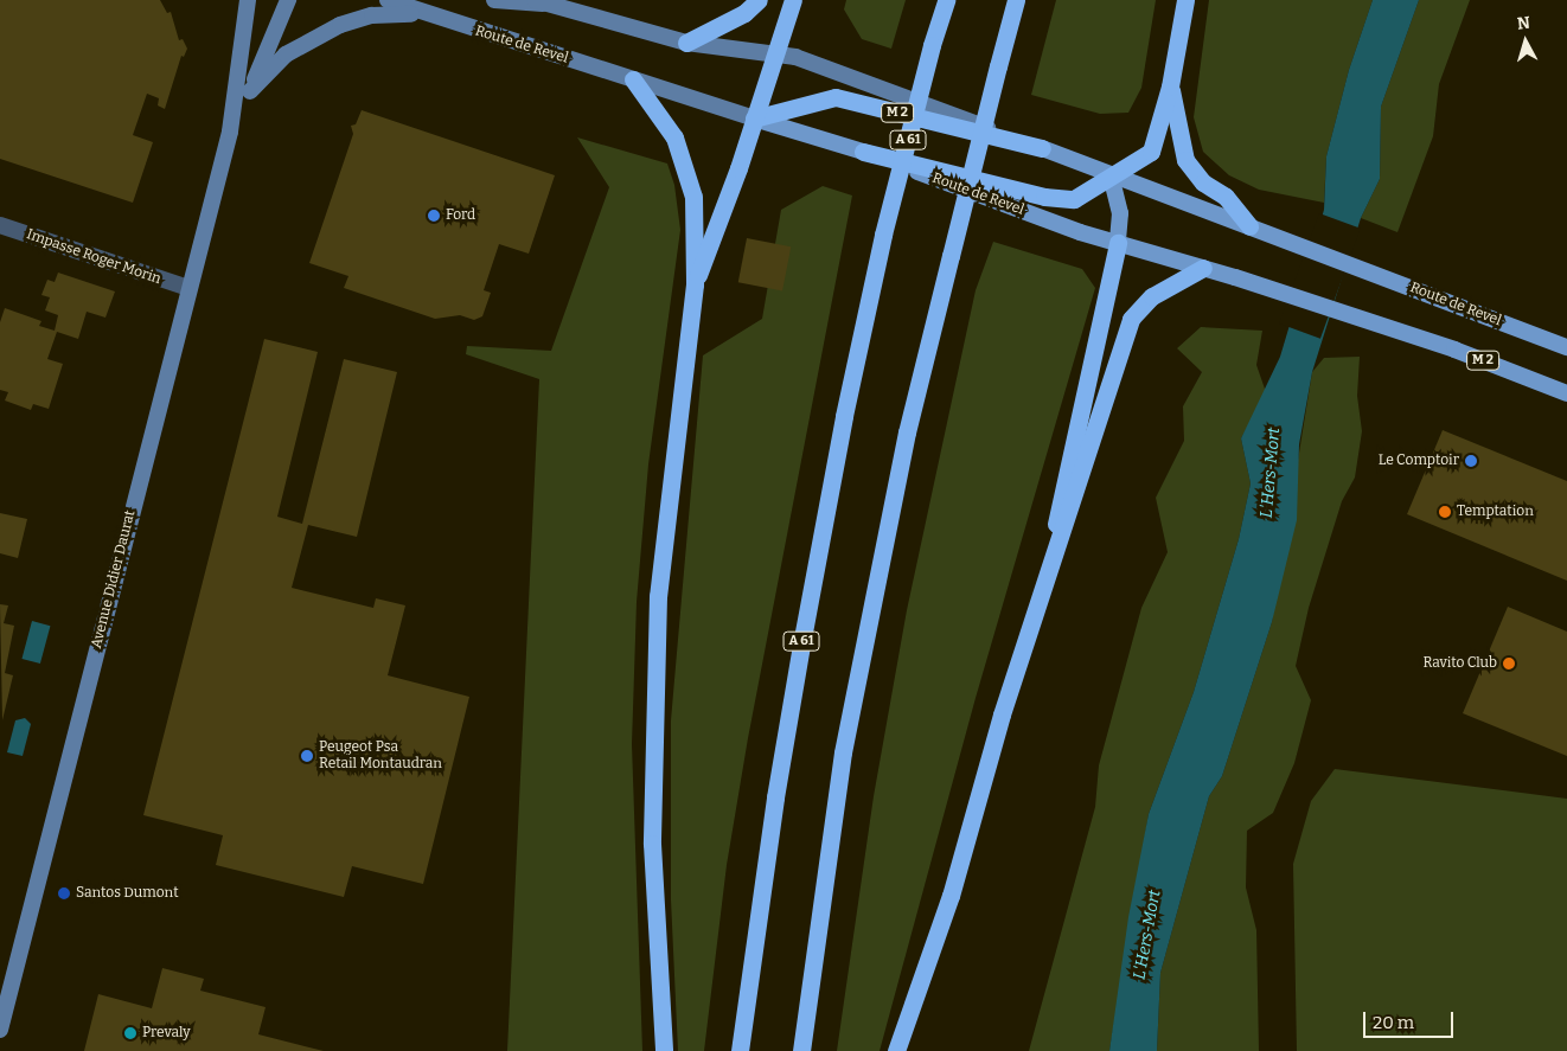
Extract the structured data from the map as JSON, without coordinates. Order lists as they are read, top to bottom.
{
  "streets": {
    "highway": ["M 2", "A 61"],
    "main road": ["Route de Revel", "Avenue Didier Daurat"],
    "street": ["Impasse Roger Morin"]
  },
  "crossings": [
    ["Route de Revel", "M 2"],
    ["Route de Revel", "Avenue Didier Daurat"],
    ["Impasse Roger Morin", "Avenue Didier Daurat"]
  ],
  "water": ["L'Hers-Mort"],
  "places": [
    "Ford",
    "Le Comptoir",
    "Temptation",
    "Ravito Club",
    "Peugeot Psa Retail Montaudran",
    "Santos Dumont",
    "Prevaly"
  ],
  "scale_bar": "20 m",
  "north": "top"
}
